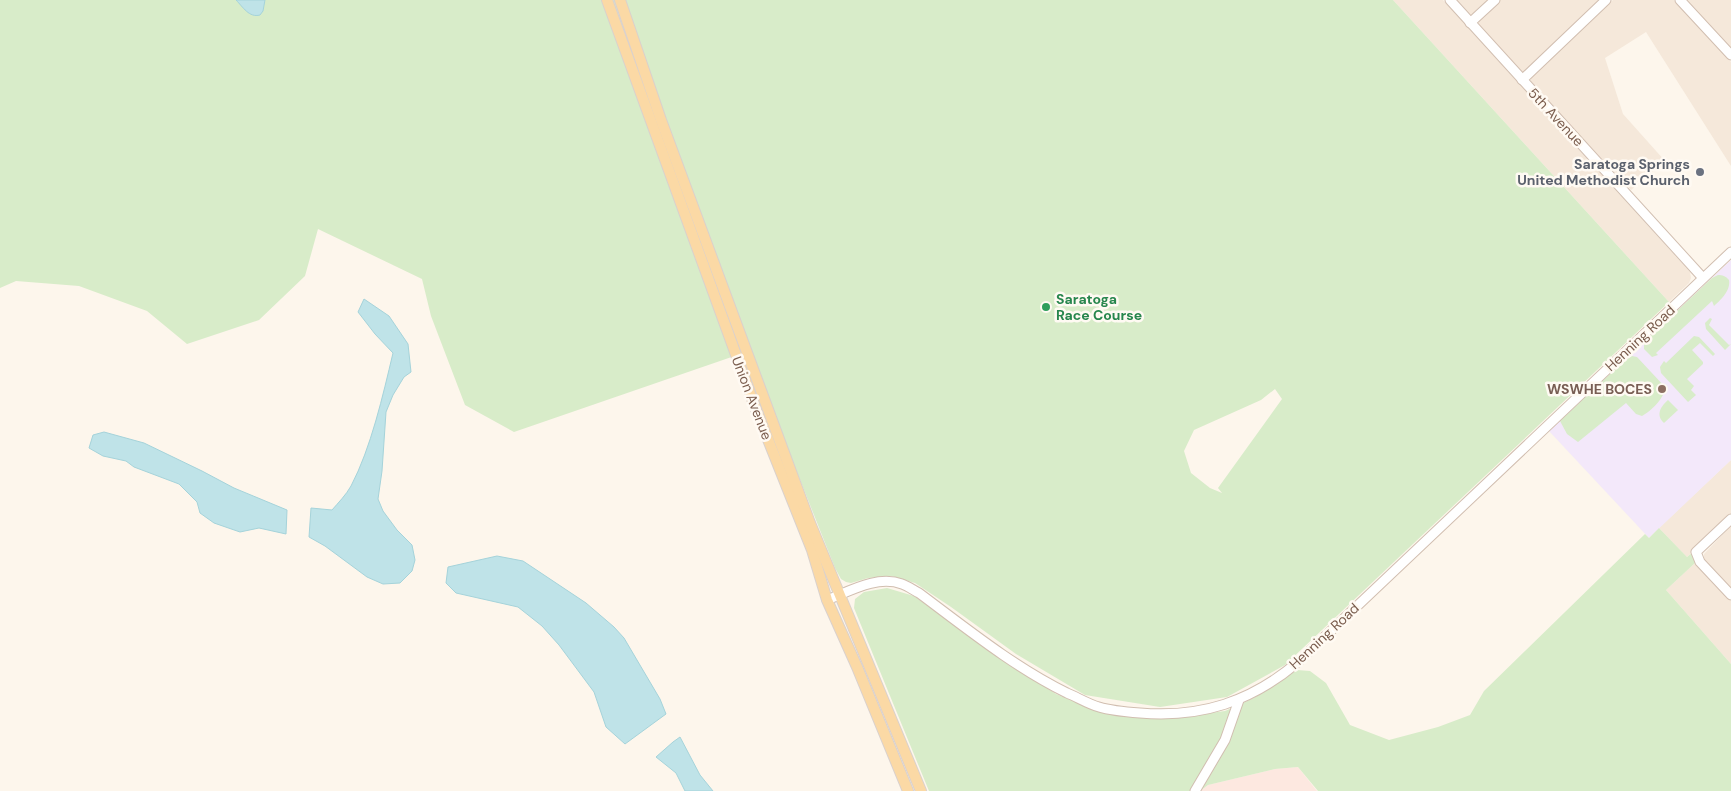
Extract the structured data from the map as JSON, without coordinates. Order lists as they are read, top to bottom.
{
  "streets": {
    "main road": ["Union Avenue"],
    "street": ["5th Avenue", "Henning Road"]
  },
  "crossings": [
    ["5th Avenue", "Henning Road"],
    ["Henning Road", "Union Avenue"]
  ],
  "places": ["Saratoga Springs United Methodist Church", "Saratoga Race Course", "WSWHE BOCES"]
}
